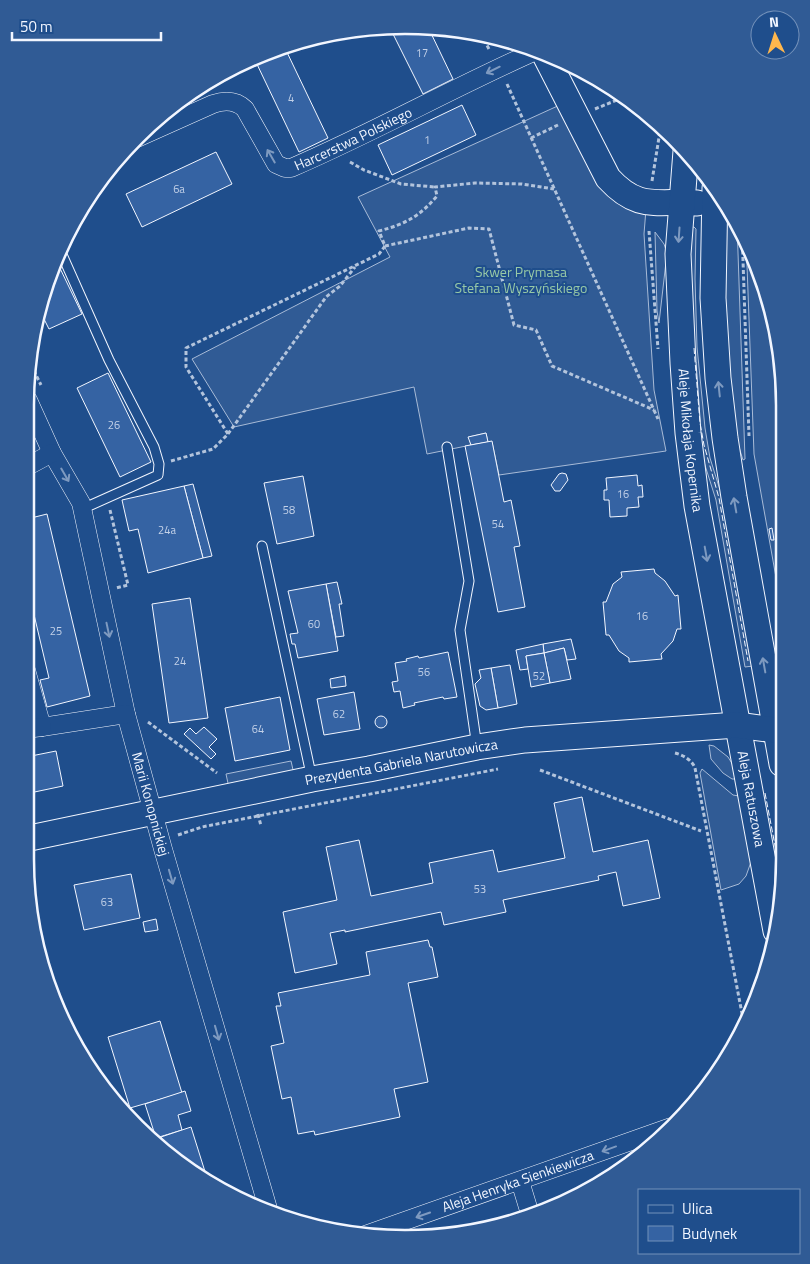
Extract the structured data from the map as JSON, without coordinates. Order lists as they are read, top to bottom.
{
  "streets": {
    "street": [
      "Harcerstwa Polskiego",
      "Aleje Mikołaja Kopernika",
      "Prezydenta Gabriela Narutowicza",
      "Aleja Ratuszowa",
      "Marii Konopnickiej",
      "Aleja Henryka Sienkiewicza"
    ]
  },
  "crossings": [
    ["Aleje Mikołaja Kopernika", "Prezydenta Gabriela Narutowicza"],
    ["Aleje Mikołaja Kopernika", "Aleja Ratuszowa"],
    ["Prezydenta Gabriela Narutowicza", "Aleja Ratuszowa"],
    ["Prezydenta Gabriela Narutowicza", "Marii Konopnickiej"]
  ],
  "one_way": ["Harcerstwa Polskiego", "Marii Konopnickiej", "Aleja Henryka Sienkiewicza"],
  "parks": ["Skwer Prymasa Stefana Wyszyńskiego"],
  "house_numbers": [
    "17",
    "4",
    "1",
    "6a",
    "26",
    "16",
    "58",
    "54",
    "24a",
    "16",
    "60",
    "25",
    "24",
    "56",
    "52",
    "62",
    "64",
    "53",
    "63"
  ],
  "legend": ["Ulica", "Budynek"],
  "scale_bar": "50 m",
  "north": "top"
}
